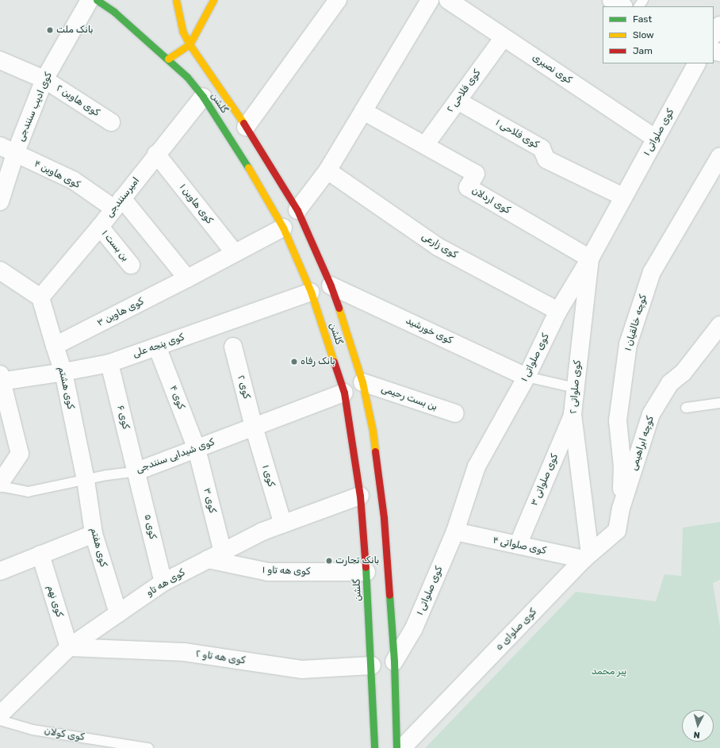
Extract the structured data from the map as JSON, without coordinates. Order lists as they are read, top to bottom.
{
  "streets": {
    "main road": ["گلشن"],
    "street": [
      "کوی نصیری",
      "کوی فلاحی ۲",
      "کوی هاوین ۲",
      "کوی ادیب سنندجی",
      "کوی صلواتی ۱",
      "کوی فلاحی ۱",
      "کوی هاوین ۴",
      "امیرسنندجی",
      "کوی اردلان",
      "کوی هاوین ۱",
      "بن بست ۱",
      "کوی زارعی",
      "کوی هاوین ۳",
      "کوچه خالقیان ۱",
      "کوی خورشید",
      "کوی پنجه علی",
      "کوی ۲",
      "کوی صلواتی ۲",
      "کوی هشتم",
      "کوی ۴",
      "بن بست رحیمی",
      "کوی ۶",
      "کوچه ابراهیمی",
      "کوی شیدایی سنندجی",
      "کوی ۱",
      "کوی صلواتی ۳",
      "کوی ۳",
      "کوی ۵",
      "کوی صلواتی ۴",
      "کوی هفتم",
      "کوی هه تاو ۱",
      "کوی هه تاو",
      "کوی نهم",
      "کوی صلوای ۵",
      "کوی هه تاو ۲"
    ],
    "lane": ["کوی کولان"]
  },
  "crossings": [
    ["کوی نصیری", "کوی فلاحی ۲"],
    ["کوی نصیری", "کوی صلواتی ۱"],
    ["کوی فلاحی ۲", "کوی فلاحی ۱"],
    ["کوی فلاحی ۲", "کوی اردلان"],
    ["کوی هاوین ۲", "کوی ادیب سنندجی"],
    ["گلشن", "کوی صلواتی ۱"],
    ["گلشن", "امیرسنندجی"],
    ["گلشن", "کوی هاوین ۳"],
    ["گلشن", "کوی خورشید"],
    ["گلشن", "کوی پنجه علی"],
    ["گلشن", "بن بست رحیمی"],
    ["گلشن", "کوی شیدایی سنندجی"],
    ["گلشن", "کوی هه تاو ۱"],
    ["گلشن", "کوی هه تاو"],
    ["گلشن", "کوی هه تاو ۲"],
    ["کوی ادیب سنندجی", "کوی هاوین ۴"],
    ["کوی صلواتی ۱", "کوی فلاحی ۱"],
    ["کوی صلواتی ۱", "کوی اردلان"],
    ["کوی صلواتی ۱", "کوی زارعی"],
    ["کوی صلواتی ۱", "کوی خورشید"],
    ["کوی صلواتی ۱", "کوی صلواتی ۲"],
    ["کوی صلواتی ۱", "کوی صلواتی ۴"],
    ["کوی هاوین ۴", "امیرسنندجی"],
    ["امیرسنندجی", "کوی هاوین ۱"],
    ["امیرسنندجی", "بن بست ۱"],
    ["امیرسنندجی", "کوی هشتم"],
    ["کوی اردلان", "کوی صلواتی ۲"],
    ["کوی هاوین ۱", "کوی هاوین ۳"],
    ["کوی هاوین ۳", "کوی هشتم"],
    ["کوچه خالقیان ۱", "کوچه ابراهیمی"],
    ["کوچه خالقیان ۱", "کوی صلوای ۵"],
    ["کوی پنجه علی", "کوی هشتم"],
    ["کوی پنجه علی", "کوی ۴"],
    ["کوی پنجه علی", "کوی ۶"],
    ["کوی ۲", "کوی شیدایی سنندجی"],
    ["کوی ۲", "کوی ۱"],
    ["کوی صلواتی ۲", "کوی صلواتی ۳"],
    ["کوی صلواتی ۲", "کوی صلواتی ۴"],
    ["کوی صلواتی ۲", "کوی صلوای ۵"],
    ["کوی هشتم", "کوی شیدایی سنندجی"],
    ["کوی هشتم", "کوی هفتم"],
    ["کوی ۴", "کوی شیدایی سنندجی"],
    ["کوی ۴", "کوی ۳"],
    ["کوی ۶", "کوی شیدایی سنندجی"],
    ["کوی ۶", "کوی ۵"],
    ["کوچه ابراهیمی", "کوی صلوای ۵"],
    ["کوی شیدایی سنندجی", "کوی ۱"],
    ["کوی شیدایی سنندجی", "کوی ۳"],
    ["کوی شیدایی سنندجی", "کوی ۵"],
    ["کوی شیدایی سنندجی", "کوی هفتم"],
    ["کوی ۱", "کوی هه تاو"],
    ["کوی صلواتی ۳", "کوی صلواتی ۴"],
    ["کوی ۳", "کوی هه تاو ۱"],
    ["کوی ۳", "کوی هه تاو"],
    ["کوی ۵", "کوی هه تاو"],
    ["کوی صلواتی ۴", "کوی صلوای ۵"],
    ["کوی هفتم", "کوی هه تاو"],
    ["کوی هه تاو ۱", "کوی هه تاو"],
    ["کوی هه تاو", "کوی نهم"],
    ["کوی هه تاو", "کوی هه تاو ۲"],
    ["کوی نهم", "کوی هه تاو ۲"]
  ],
  "parks": ["پیر محمد"],
  "places": ["بانک ملت", "بانک رفاه", "بانک تجارت"],
  "legend": ["Fast", "Slow", "Jam"],
  "north": "bottom"
}
